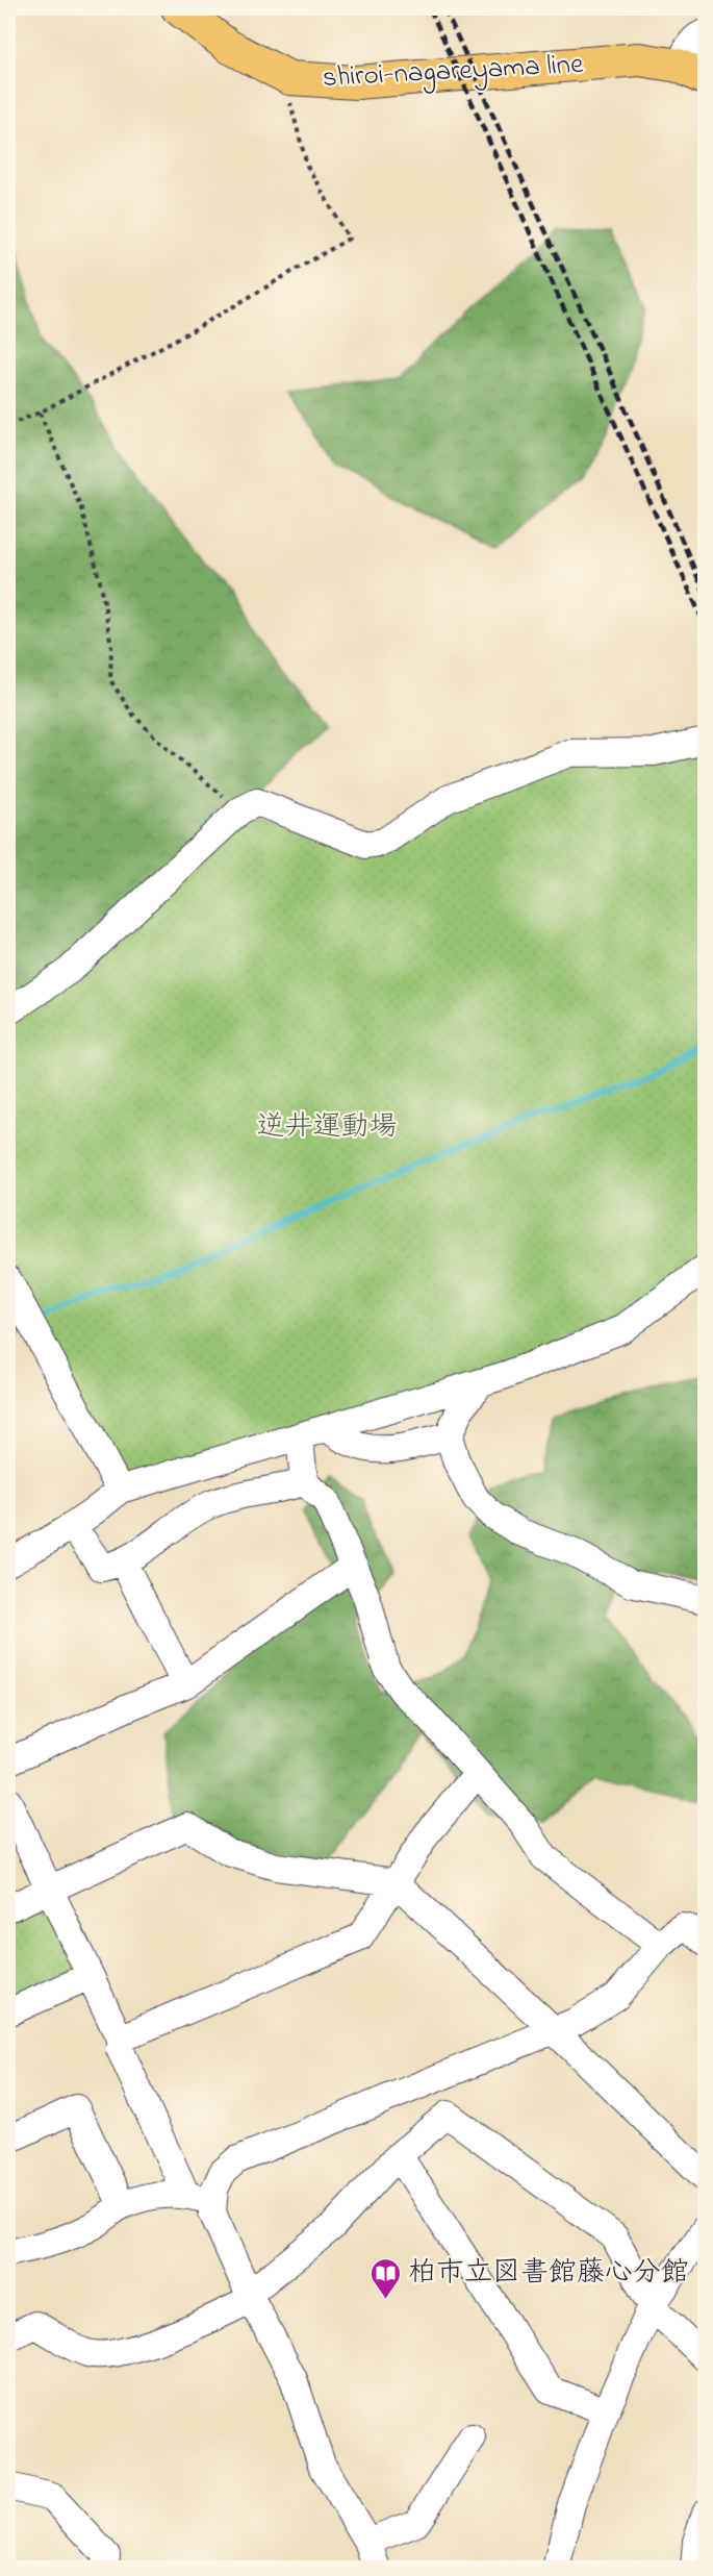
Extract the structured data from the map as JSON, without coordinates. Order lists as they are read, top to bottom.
{
  "streets": {
    "main road": ["shiroi-nagareyama line"]
  },
  "parks": ["逆井運動場"],
  "places": {
    "library": ["柏市立図書館藤心分館"]
  }
}
